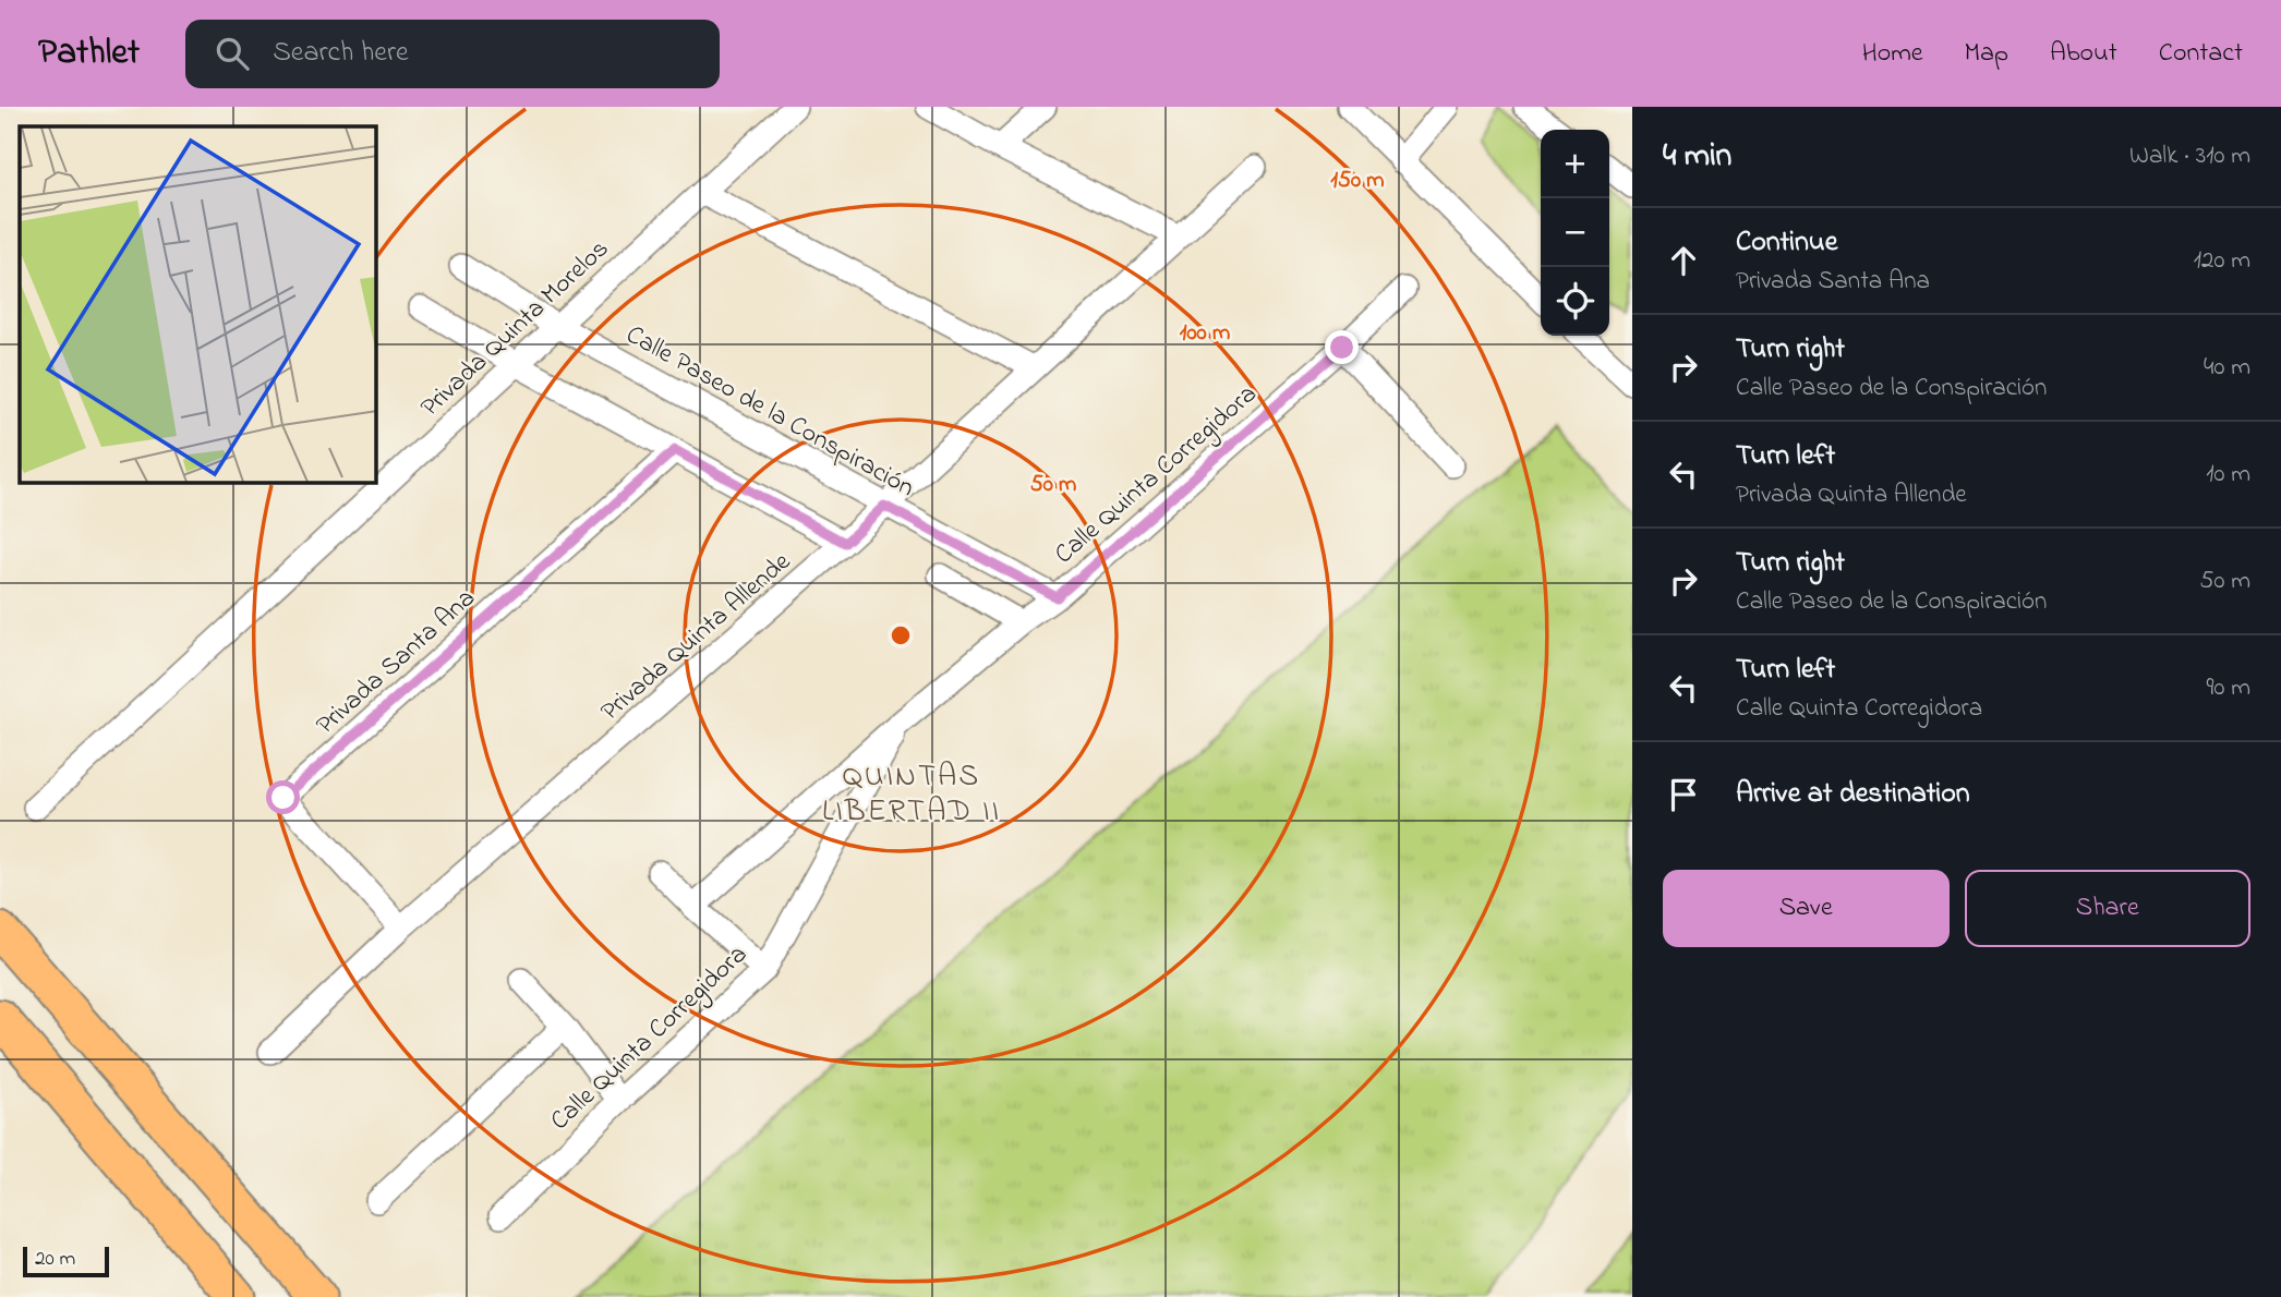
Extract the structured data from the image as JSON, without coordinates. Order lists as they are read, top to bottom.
{
  "streets": {
    "street": [
      "Privada Quinta Morelos",
      "Calle Paseo de la Conspiración",
      "Calle Quinta Corregidora",
      "Privada Quinta Allende",
      "Privada Santa Ana"
    ]
  },
  "crossings": [
    ["Privada Quinta Morelos", "Calle Paseo de la Conspiración"],
    ["Calle Paseo de la Conspiración", "Calle Quinta Corregidora"],
    ["Calle Paseo de la Conspiración", "Privada Quinta Allende"],
    ["Privada Quinta Allende", "Privada Santa Ana"]
  ],
  "districts": ["QUINTAS LIBERTAD II"],
  "scale_bar": "20 m",
  "page": {
    "header": "Pathlet",
    "search": "Search here",
    "nav": [
      "Home",
      "Map",
      "About",
      "Contact"
    ],
    "heading": ["4 min", "Walk · 310 m"],
    "map_buttons": ["+", "−"],
    "list": [
      ["Continue", "Privada Santa Ana", "120 m"],
      ["Turn right", "Calle Paseo de la Conspiración", "40 m"],
      ["Turn left", "Privada Quinta Allende", "10 m"],
      ["Turn right", "Calle Paseo de la Conspiración", "50 m"],
      ["Turn left", "Calle Quinta Corregidora", "90 m"],
      "Arrive at destination"
    ],
    "buttons": ["Save", "Share"],
    "scale": "20 m"
  },
  "rings": ["150 m", "100 m", "50 m"]
}
